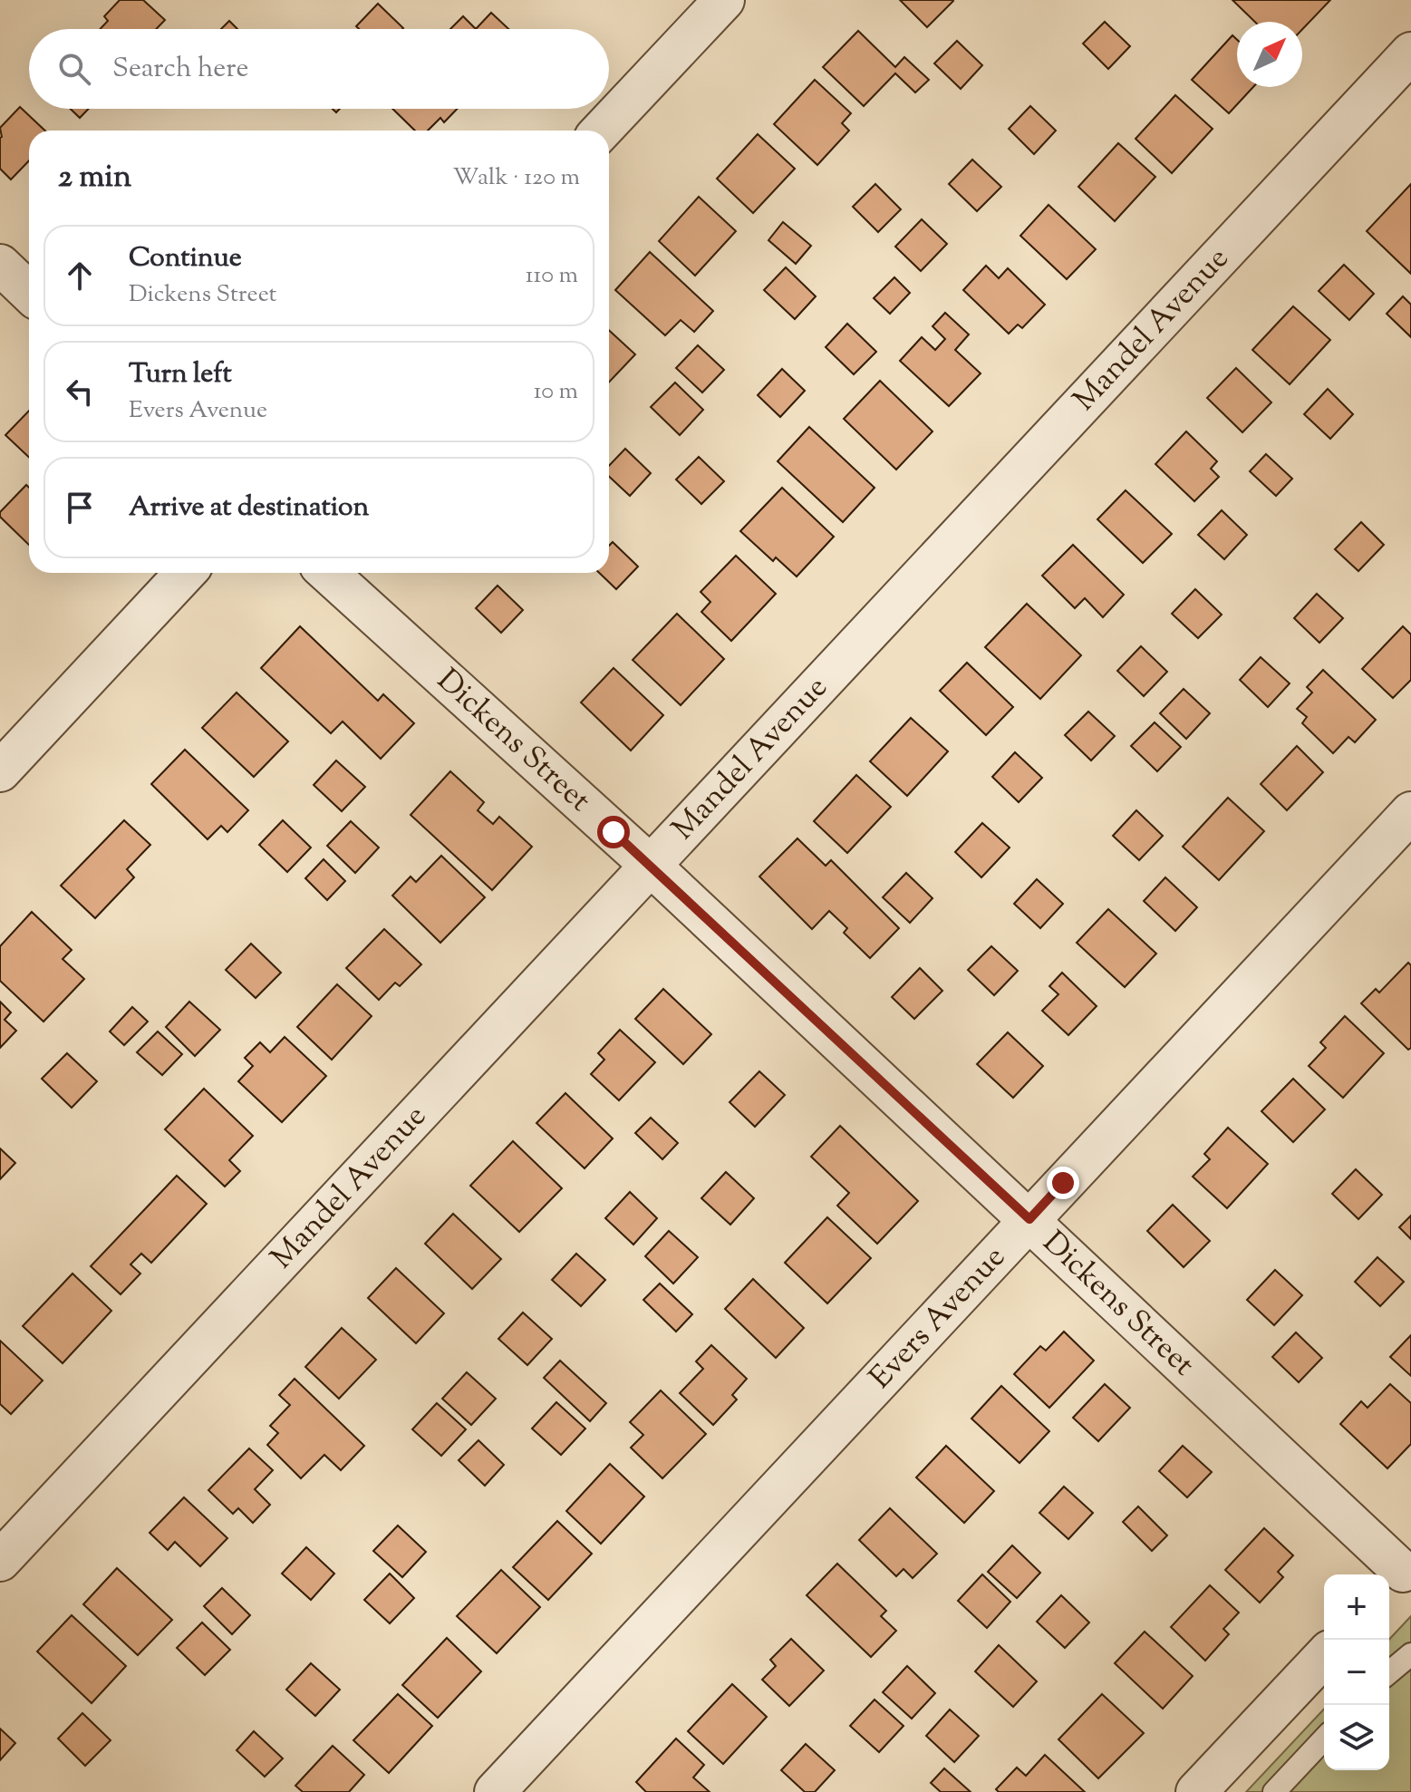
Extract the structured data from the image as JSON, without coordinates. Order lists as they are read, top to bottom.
{
  "streets": {
    "street": ["Mandel Avenue", "Dickens Street", "Evers Avenue"]
  },
  "crossings": [
    ["Mandel Avenue", "Dickens Street"],
    ["Dickens Street", "Evers Avenue"]
  ],
  "north": "top right",
  "page": {
    "search": "Search here",
    "heading": ["2 min", "Walk · 120 m"],
    "list": [
      ["Continue", "Dickens Street", "110 m"],
      ["Turn left", "Evers Avenue", "10 m"],
      "Arrive at destination"
    ],
    "map_buttons": ["+", "−"]
  }
}
